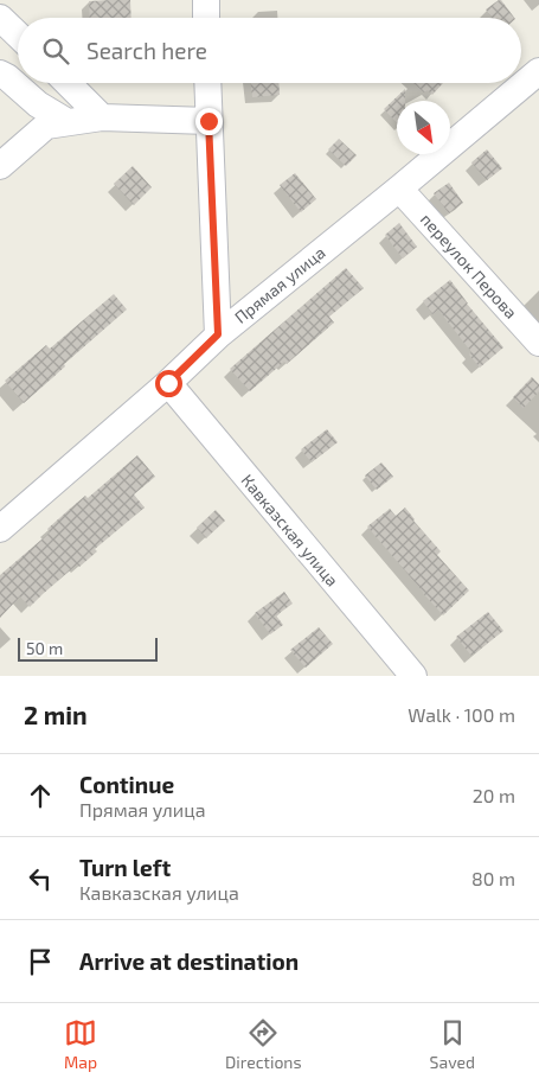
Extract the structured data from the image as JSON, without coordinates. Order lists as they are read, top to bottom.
{
  "streets": {
    "street": ["переулок Перова", "Прямая улица", "Кавказская улица"]
  },
  "crossings": [
    ["переулок Перова", "Прямая улица"],
    ["Прямая улица", "Кавказская улица"]
  ],
  "scale_bar": "50 m",
  "north": "bottom right",
  "page": {
    "search": "Search here",
    "scale": "50 m",
    "heading": ["2 min", "Walk · 100 m"],
    "list": [
      ["Continue", "Прямая улица", "20 m"],
      ["Turn left", "Кавказская улица", "80 m"],
      "Arrive at destination"
    ],
    "nav": ["Map", "Directions", "Saved"]
  }
}
